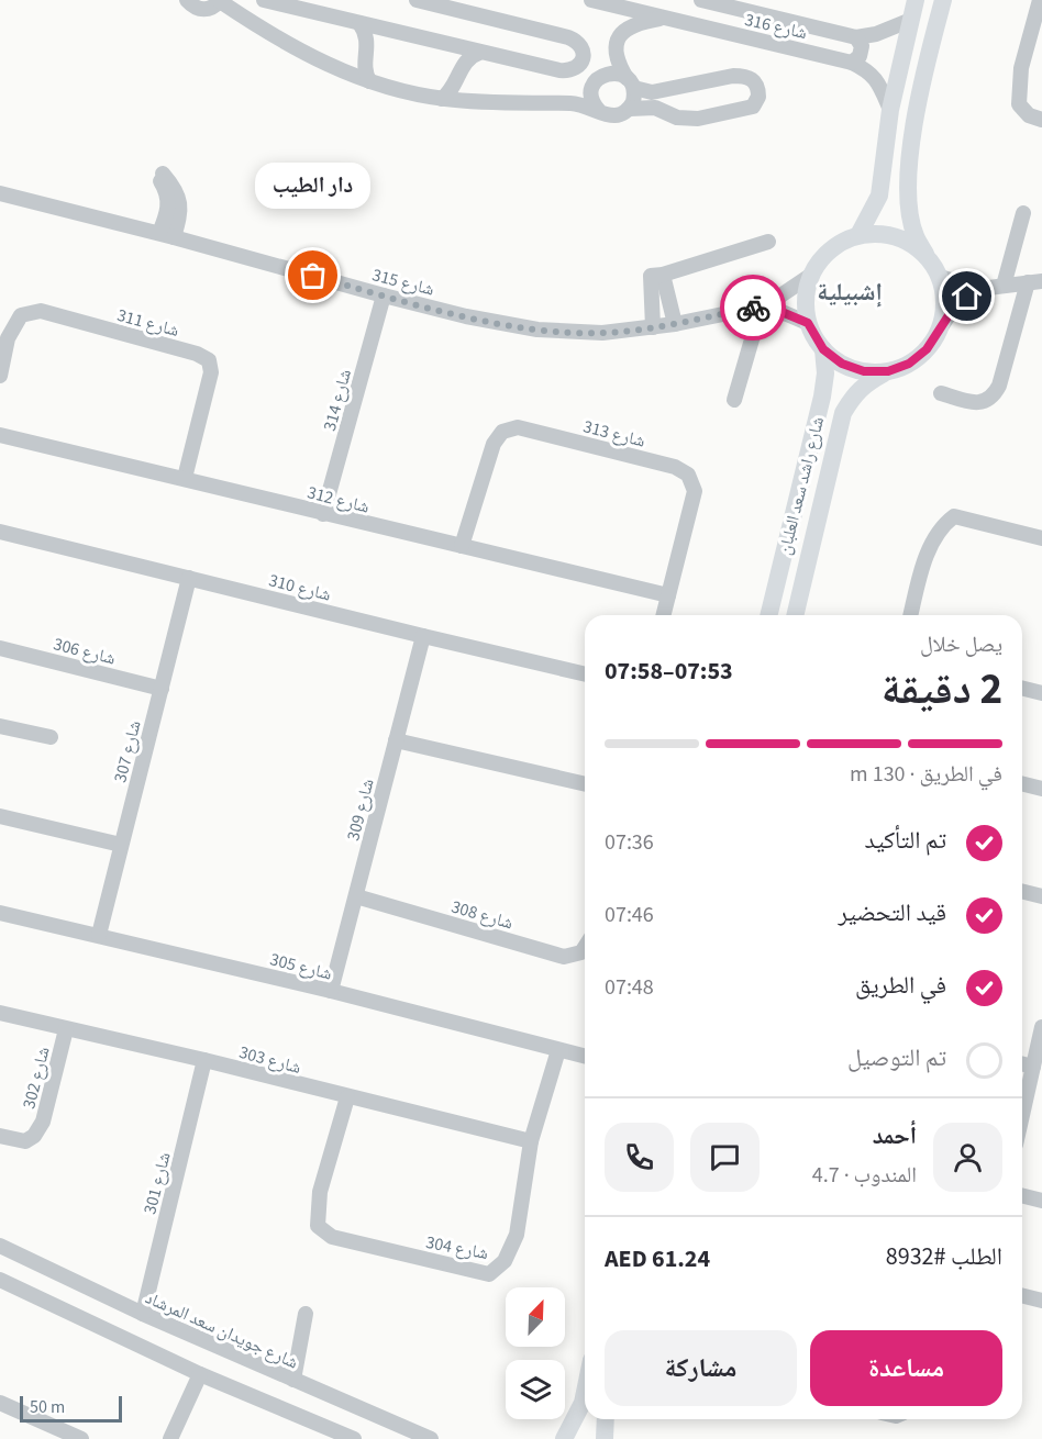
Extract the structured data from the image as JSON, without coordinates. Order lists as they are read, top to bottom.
{
  "streets": {
    "main road": ["شارع راشد سعد العلبان"],
    "street": [
      "شارع 316",
      "شارع 315",
      "شارع 311",
      "شارع 314",
      "شارع 313",
      "شارع 312",
      "شارع 310",
      "شارع 306",
      "شارع 307",
      "شارع 309",
      "شارع 308",
      "شارع 305",
      "شارع 303",
      "شارع 302",
      "شارع 301",
      "شارع 304",
      "شارع جويدان سعد المرشاد"
    ]
  },
  "crossings": [
    ["شارع 315", "شارع 314"],
    ["شارع 315", "شارع راشد سعد العلبان"],
    ["شارع 311", "شارع 312"],
    ["شارع 314", "شارع 312"],
    ["شارع 313", "شارع 312"],
    ["شارع 310", "شارع 307"],
    ["شارع 310", "شارع 309"],
    ["شارع 306", "شارع 307"],
    ["شارع 307", "شارع 305"],
    ["شارع 309", "شارع 308"],
    ["شارع 309", "شارع 305"],
    ["شارع 305", "شارع 304"],
    ["شارع 303", "شارع 302"],
    ["شارع 303", "شارع 301"],
    ["شارع 303", "شارع 304"],
    ["شارع 301", "شارع جويدان سعد المرشاد"]
  ],
  "districts": ["إشبيلية"],
  "places": ["دار الطيب"],
  "scale_bar": "50 m",
  "north": "top right",
  "page": {
    "bubble": "دار الطيب",
    "heading": ["2 دقيقة", "يصل خلال", "07:53–07:58"],
    "panel": [
      "أحمد",
      "المندوب · 4.7",
      "الطلب #8932",
      "AED 61.24"
    ],
    "bar": "في الطريق · 130 m",
    "list": [
      ["تم التأكيد", "07:36"],
      ["قيد التحضير", "07:46"],
      ["في الطريق", "07:48"],
      "تم التوصيل"
    ],
    "buttons": ["مساعدة", "مشاركة"],
    "scale": "50 m"
  }
}
